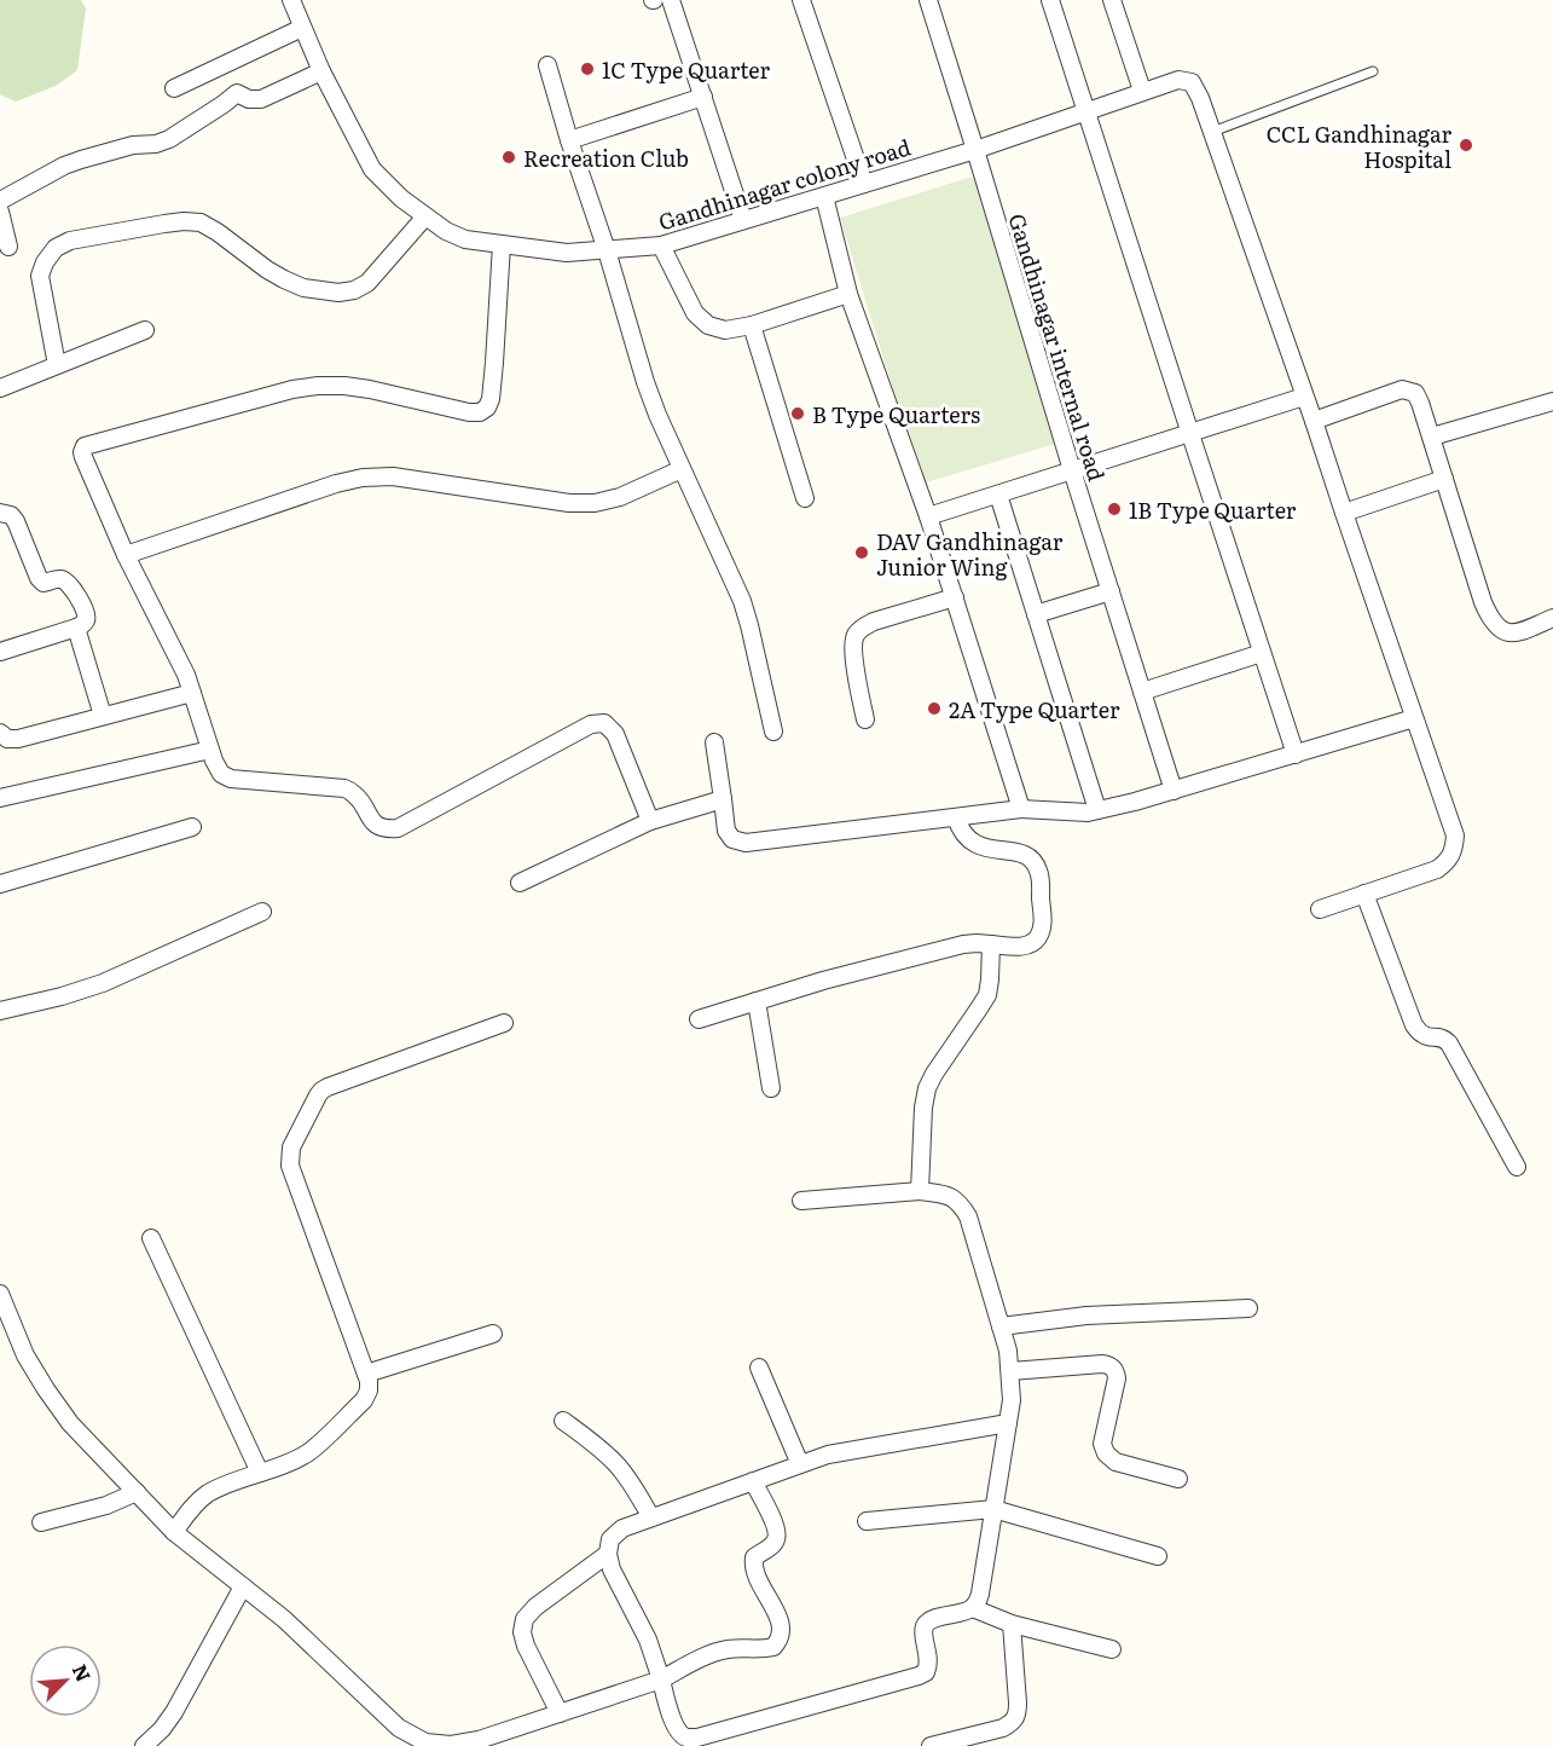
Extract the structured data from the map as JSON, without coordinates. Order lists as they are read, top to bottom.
{
  "streets": {
    "street": ["Gandhinagar colony road", "Gandhinagar internal road"]
  },
  "crossings": [
    ["Gandhinagar colony road", "Gandhinagar internal road"]
  ],
  "places": [
    "1C Type Quarter",
    "CCL Gandhinagar Hospital",
    "Recreation Club",
    "B Type Quarters",
    "1B Type Quarter",
    "DAV Gandhinagar Junior Wing",
    "2A Type Quarter"
  ],
  "north": "top right"
}
